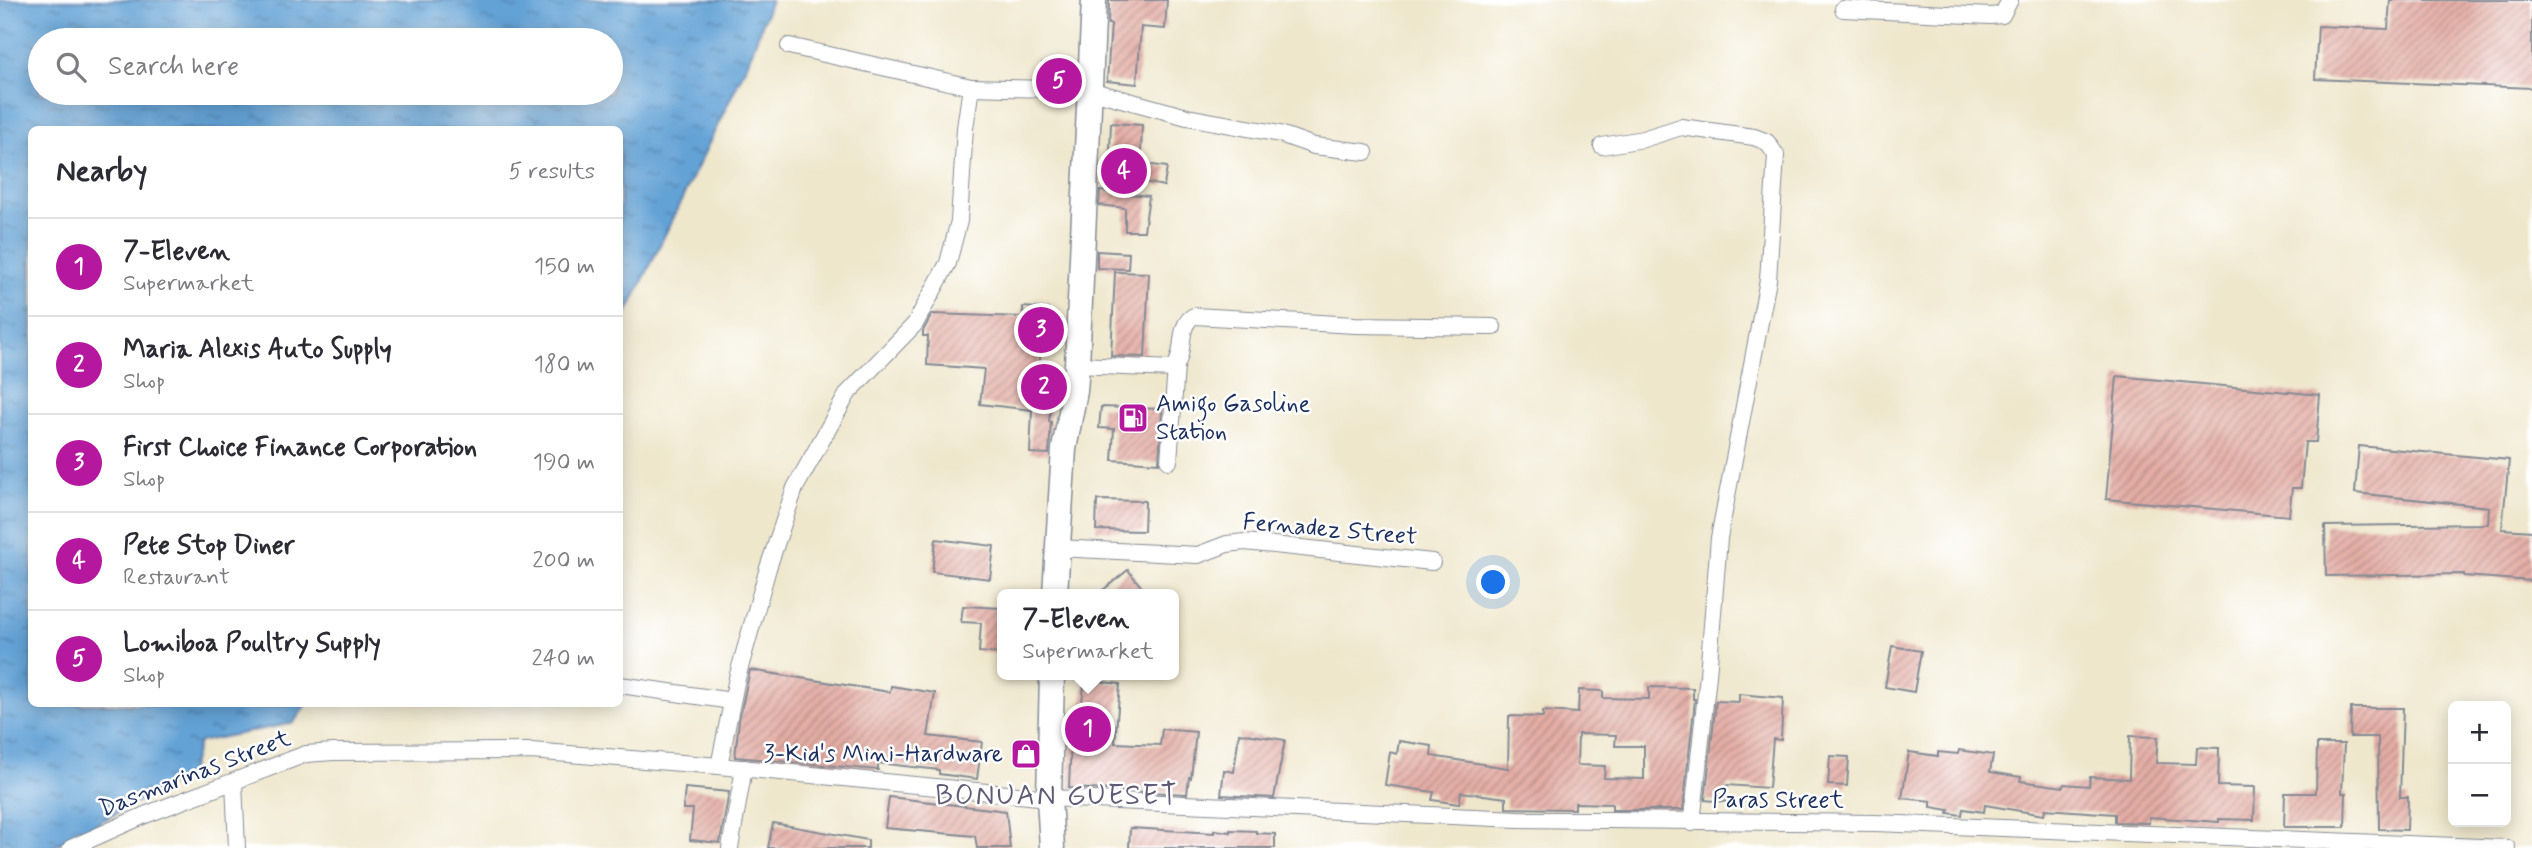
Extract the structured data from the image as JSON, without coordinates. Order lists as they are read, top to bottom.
{
  "streets": {
    "street": ["Fernadez Street", "Dasmarinas Street", "Paras Street"]
  },
  "crossings": [
    ["Dasmarinas Street", "Paras Street"]
  ],
  "districts": ["BONUAN GUESET"],
  "places": {
    "fuel station": ["Amigo Gasoline Station"],
    "shop": ["3-Kid's Mini-Hardware"]
  },
  "page": {
    "search": "Search here",
    "pins": [
      "5",
      "4",
      "3",
      "2",
      "1"
    ],
    "heading": ["Nearby", "5 results"],
    "list": [
      {
        "mark": "1",
        "name": "7-Eleven",
        "note": "Supermarket",
        "value": "150 m"
      },
      {
        "mark": "2",
        "name": "Maria Alexis Auto Supply",
        "note": "Shop",
        "value": "180 m"
      },
      {
        "mark": "3",
        "name": "First Choice Finance Corporation",
        "note": "Shop",
        "value": "190 m"
      },
      {
        "mark": "4",
        "name": "Pete Stop Diner",
        "note": "Restaurant",
        "value": "200 m"
      },
      {
        "mark": "5",
        "name": "Lomiboa Poultry Supply",
        "note": "Shop",
        "value": "240 m"
      }
    ],
    "popup": ["7-Eleven", "Supermarket"],
    "map_buttons": ["+", "−"]
  }
}
